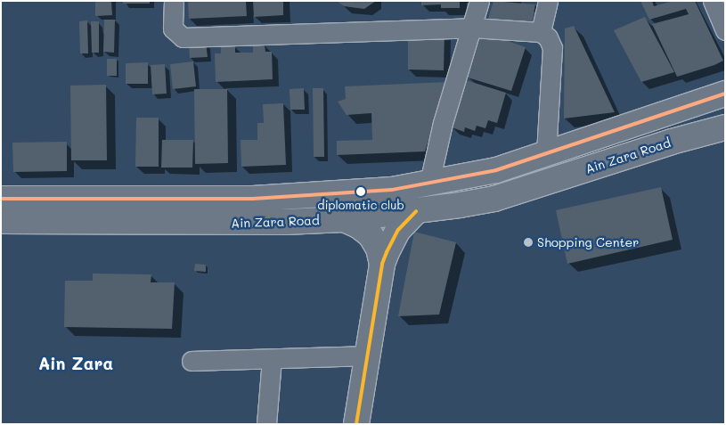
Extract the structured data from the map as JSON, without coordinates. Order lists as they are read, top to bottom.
{
  "streets": {
    "main road": ["Ain Zara Road"]
  },
  "districts": ["Ain Zara"],
  "places": ["diplomatic club", "Shopping Center"]
}
